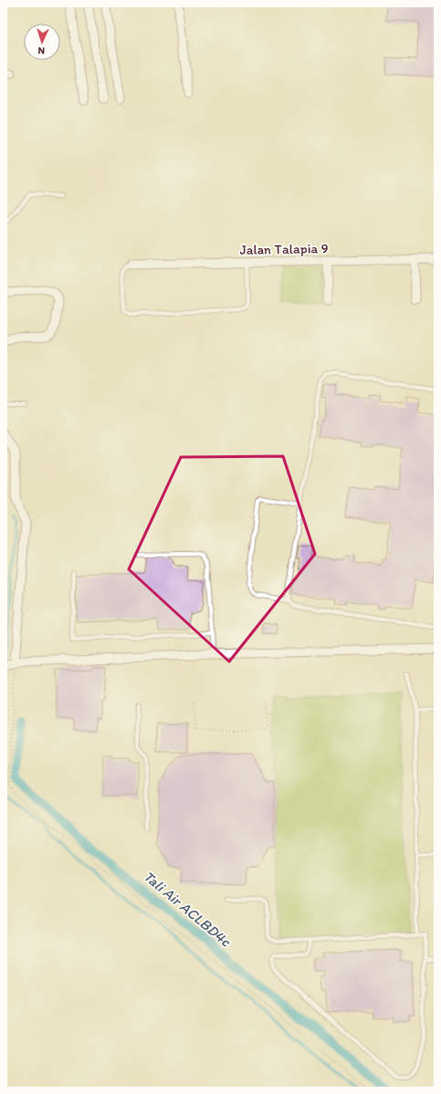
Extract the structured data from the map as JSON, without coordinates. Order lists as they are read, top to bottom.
{
  "streets": {
    "street": ["Jalan Talapia 9"]
  },
  "water": ["Tali Air ACLBD4c"],
  "north": "bottom"
}
